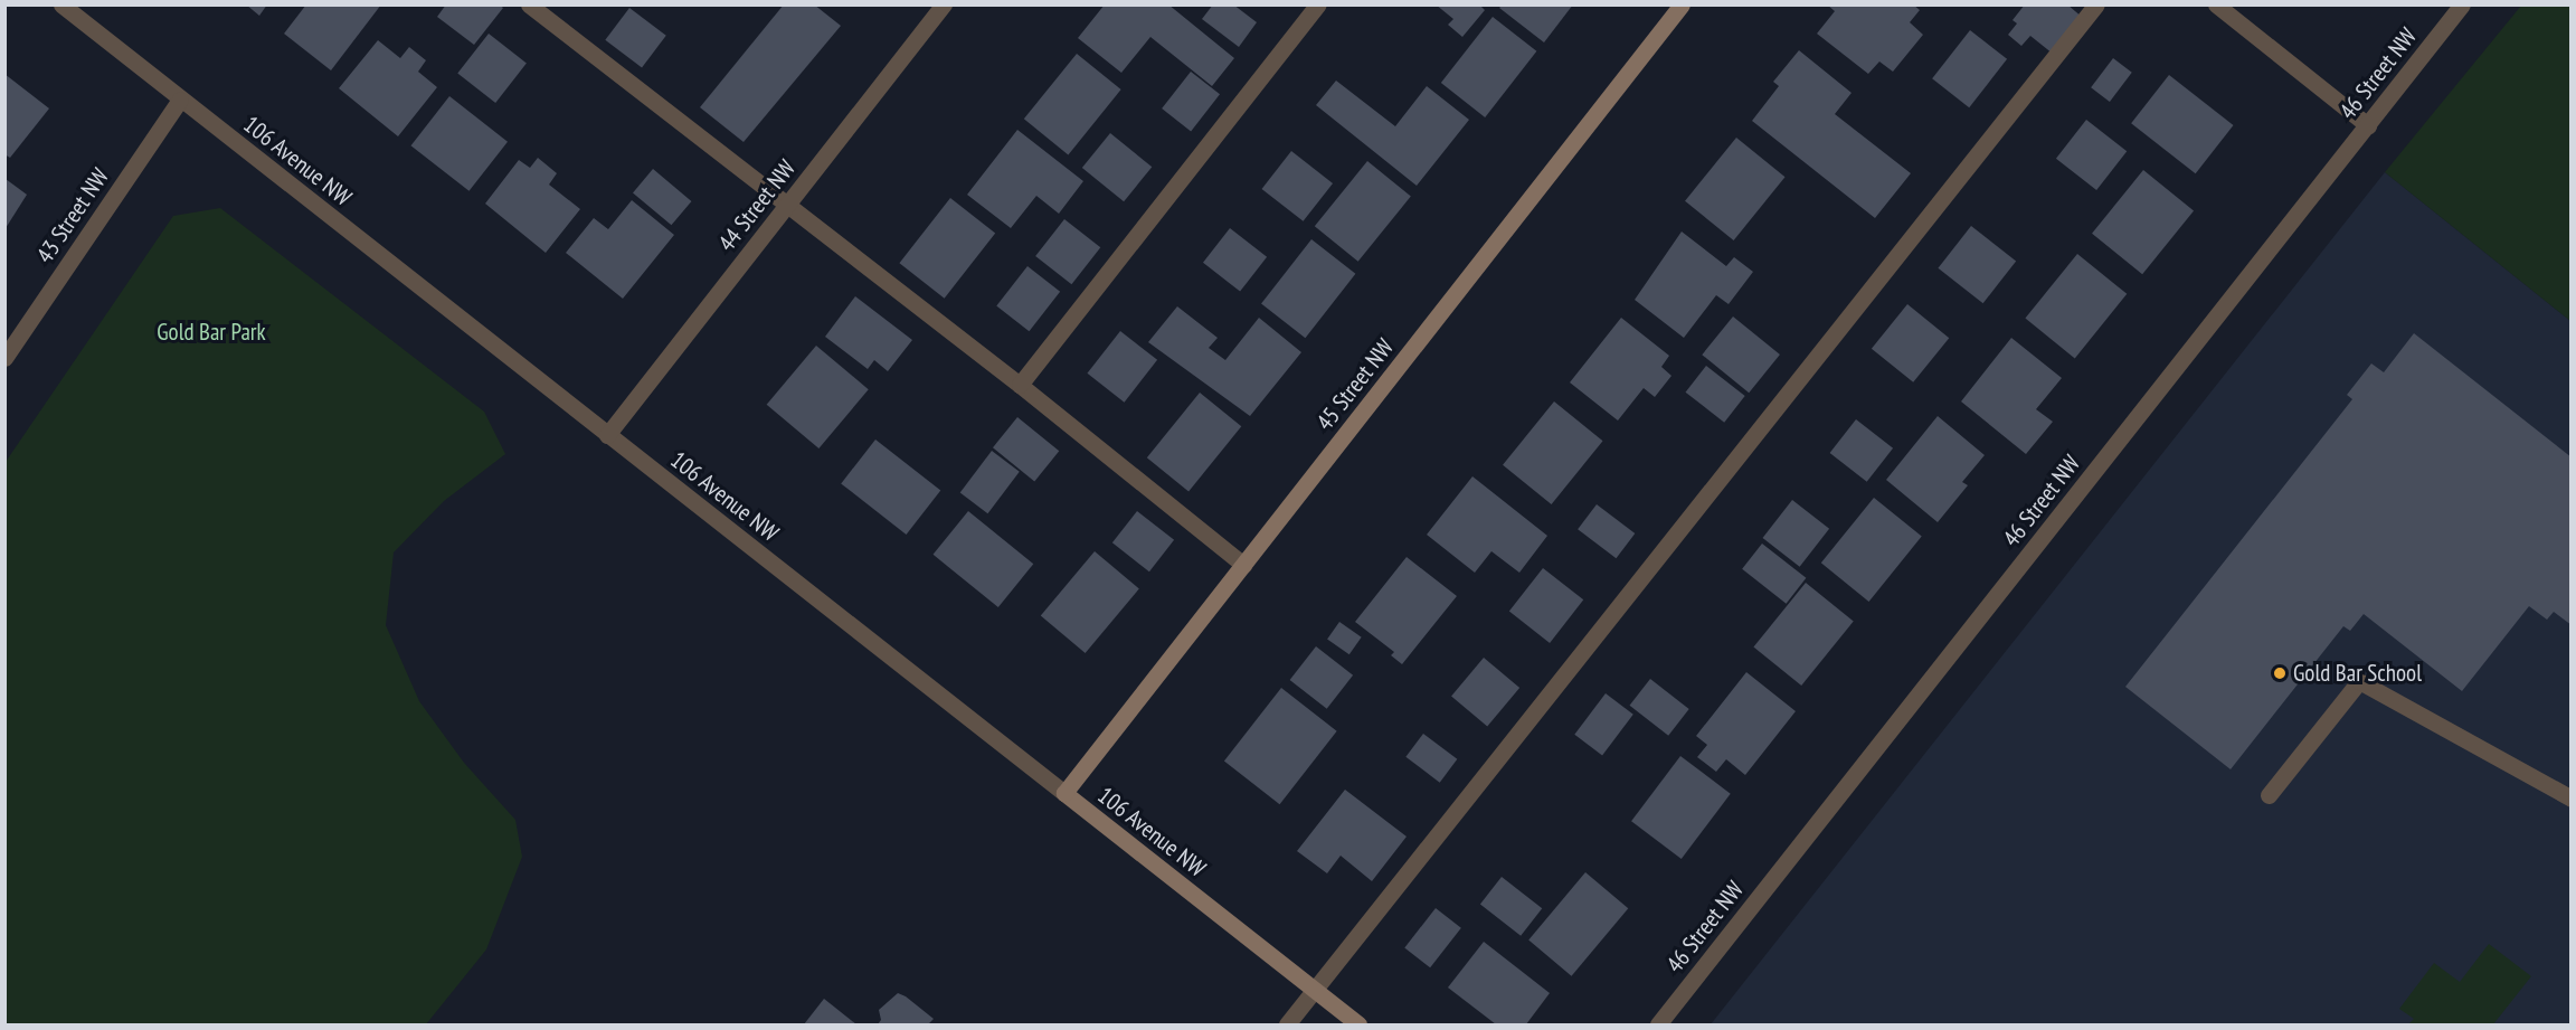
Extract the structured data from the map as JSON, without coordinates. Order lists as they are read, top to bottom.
{
  "streets": {
    "street": [
      "46 Street NW",
      "106 Avenue NW",
      "44 Street NW",
      "43 Street NW",
      "45 Street NW"
    ]
  },
  "crossings": [
    ["106 Avenue NW", "44 Street NW"],
    ["106 Avenue NW", "43 Street NW"],
    ["106 Avenue NW", "45 Street NW"]
  ],
  "parks": ["Gold Bar Park"],
  "places": ["Gold Bar School"]
}
